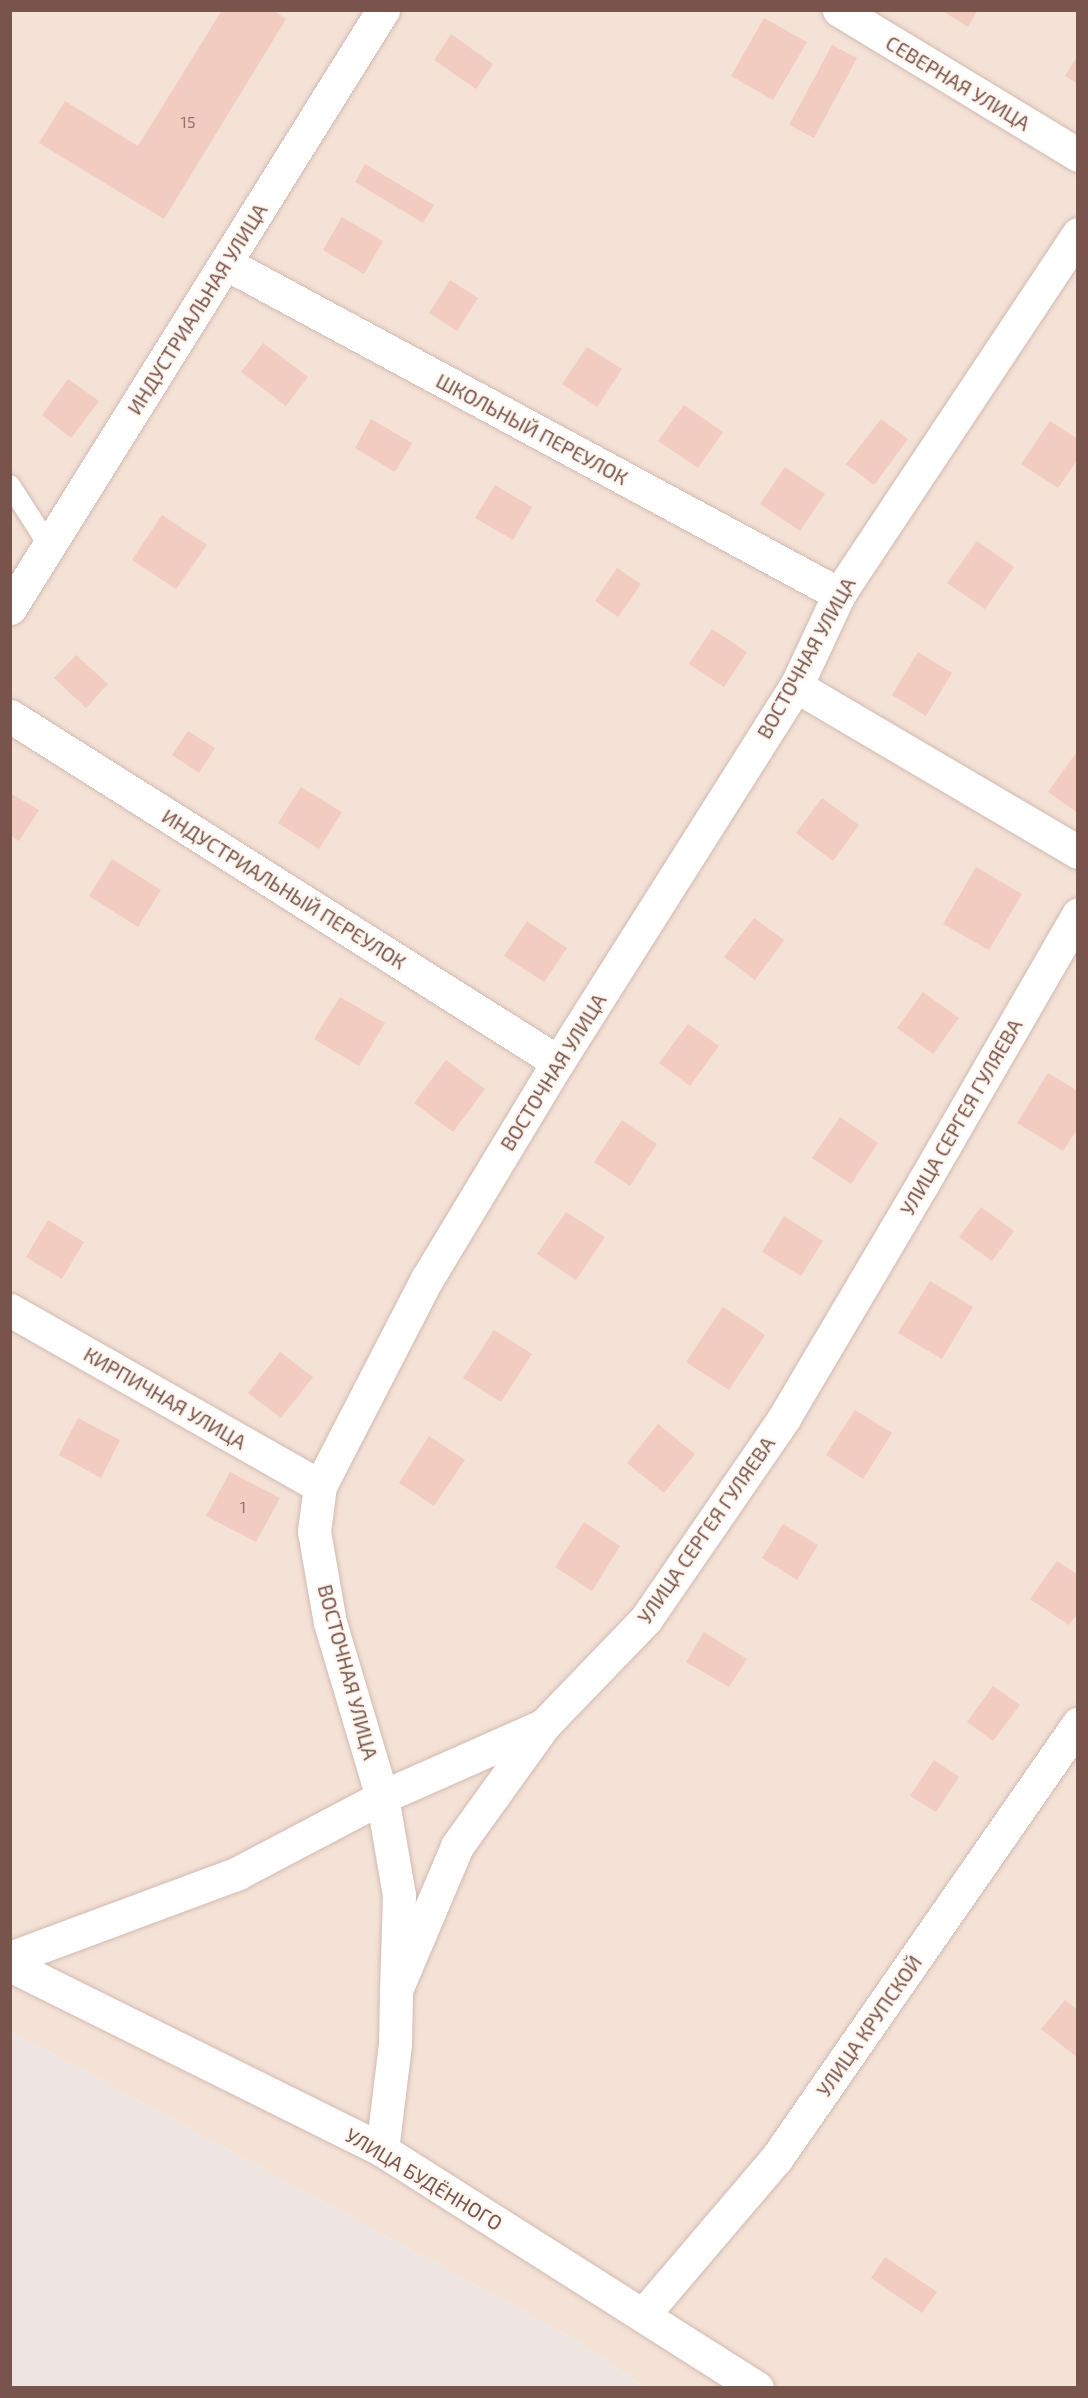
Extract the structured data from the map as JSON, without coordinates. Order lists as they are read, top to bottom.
{
  "streets": {
    "street": [
      "СЕВЕРНАЯ УЛИЦА",
      "ИНДУСТРИАЛЬНАЯ УЛИЦА",
      "ШКОЛЬНЫЙ ПЕРЕУЛОК",
      "ВОСТОЧНАЯ УЛИЦА",
      "ИНДУСТРИАЛЬНЫЙ ПЕРЕУЛОК",
      "УЛИЦА СЕРГЕЯ ГУЛЯЕВА",
      "КИРПИЧНАЯ УЛИЦА",
      "УЛИЦА КРУПСКОЙ",
      "УЛИЦА БУДЁННОГО"
    ]
  },
  "crossings": [
    ["ИНДУСТРИАЛЬНАЯ УЛИЦА", "ШКОЛЬНЫЙ ПЕРЕУЛОК"],
    ["ШКОЛЬНЫЙ ПЕРЕУЛОК", "ВОСТОЧНАЯ УЛИЦА"],
    ["ВОСТОЧНАЯ УЛИЦА", "ИНДУСТРИАЛЬНЫЙ ПЕРЕУЛОК"],
    ["ВОСТОЧНАЯ УЛИЦА", "УЛИЦА СЕРГЕЯ ГУЛЯЕВА"],
    ["ВОСТОЧНАЯ УЛИЦА", "КИРПИЧНАЯ УЛИЦА"],
    ["УЛИЦА СЕРГЕЯ ГУЛЯЕВА", "УЛИЦА БУДЁННОГО"],
    ["УЛИЦА КРУПСКОЙ", "УЛИЦА БУДЁННОГО"]
  ],
  "house_numbers": ["15", "1"]
}
